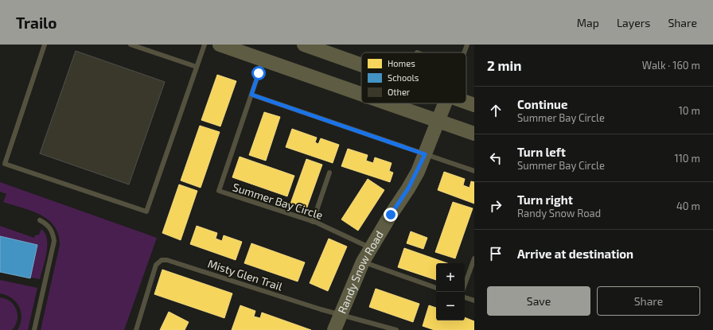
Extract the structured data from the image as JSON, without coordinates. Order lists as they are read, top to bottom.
{
  "streets": {
    "main road": ["Randy Snow Road"],
    "lane": ["Summer Bay Circle", "Misty Glen Trail"]
  },
  "crossings": [
    ["Summer Bay Circle", "Randy Snow Road"],
    ["Randy Snow Road", "Misty Glen Trail"]
  ],
  "legend": ["Homes", "Schools", "Other"],
  "page": {
    "header": "Trailo",
    "nav": ["Map", "Layers", "Share"],
    "heading": ["2 min", "Walk · 160 m"],
    "list": [
      ["Continue", "Summer Bay Circle", "10 m"],
      ["Turn left", "Summer Bay Circle", "110 m"],
      ["Turn right", "Randy Snow Road", "40 m"],
      "Arrive at destination"
    ],
    "map_buttons": ["+", "−"],
    "buttons": ["Save", "Share"]
  }
}
